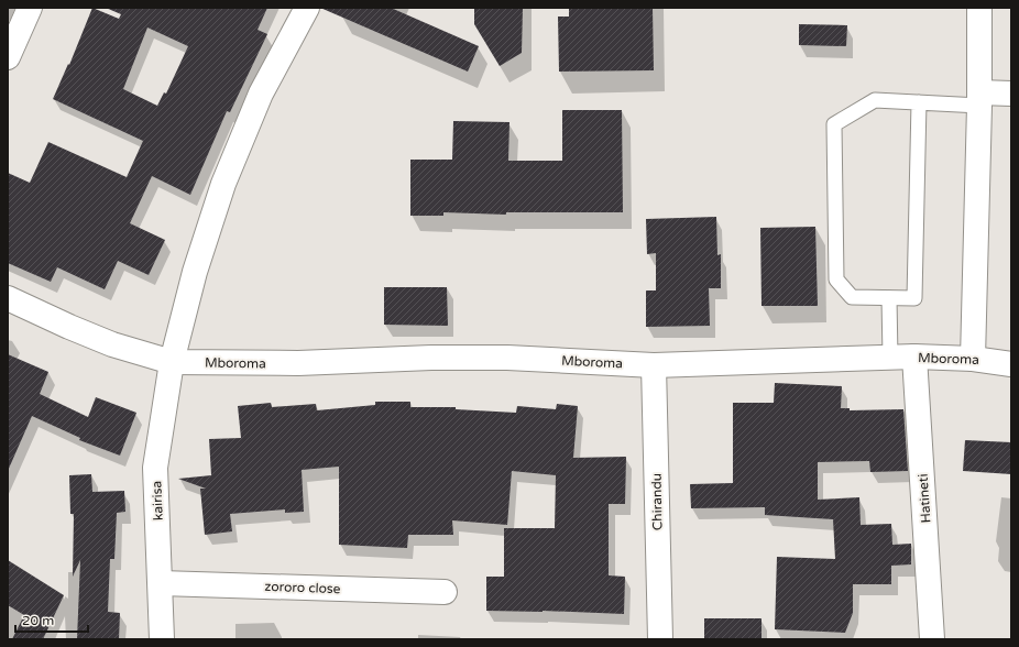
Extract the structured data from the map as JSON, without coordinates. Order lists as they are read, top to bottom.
{
  "streets": {
    "street": [
      "Mboroma",
      "Hatineti",
      "kairisa",
      "Chirandu",
      "zororo close"
    ]
  },
  "crossings": [
    ["Mboroma", "Hatineti"],
    ["Mboroma", "kairisa"],
    ["Mboroma", "Chirandu"],
    ["kairisa", "zororo close"]
  ],
  "scale_bar": "20 m"
}
